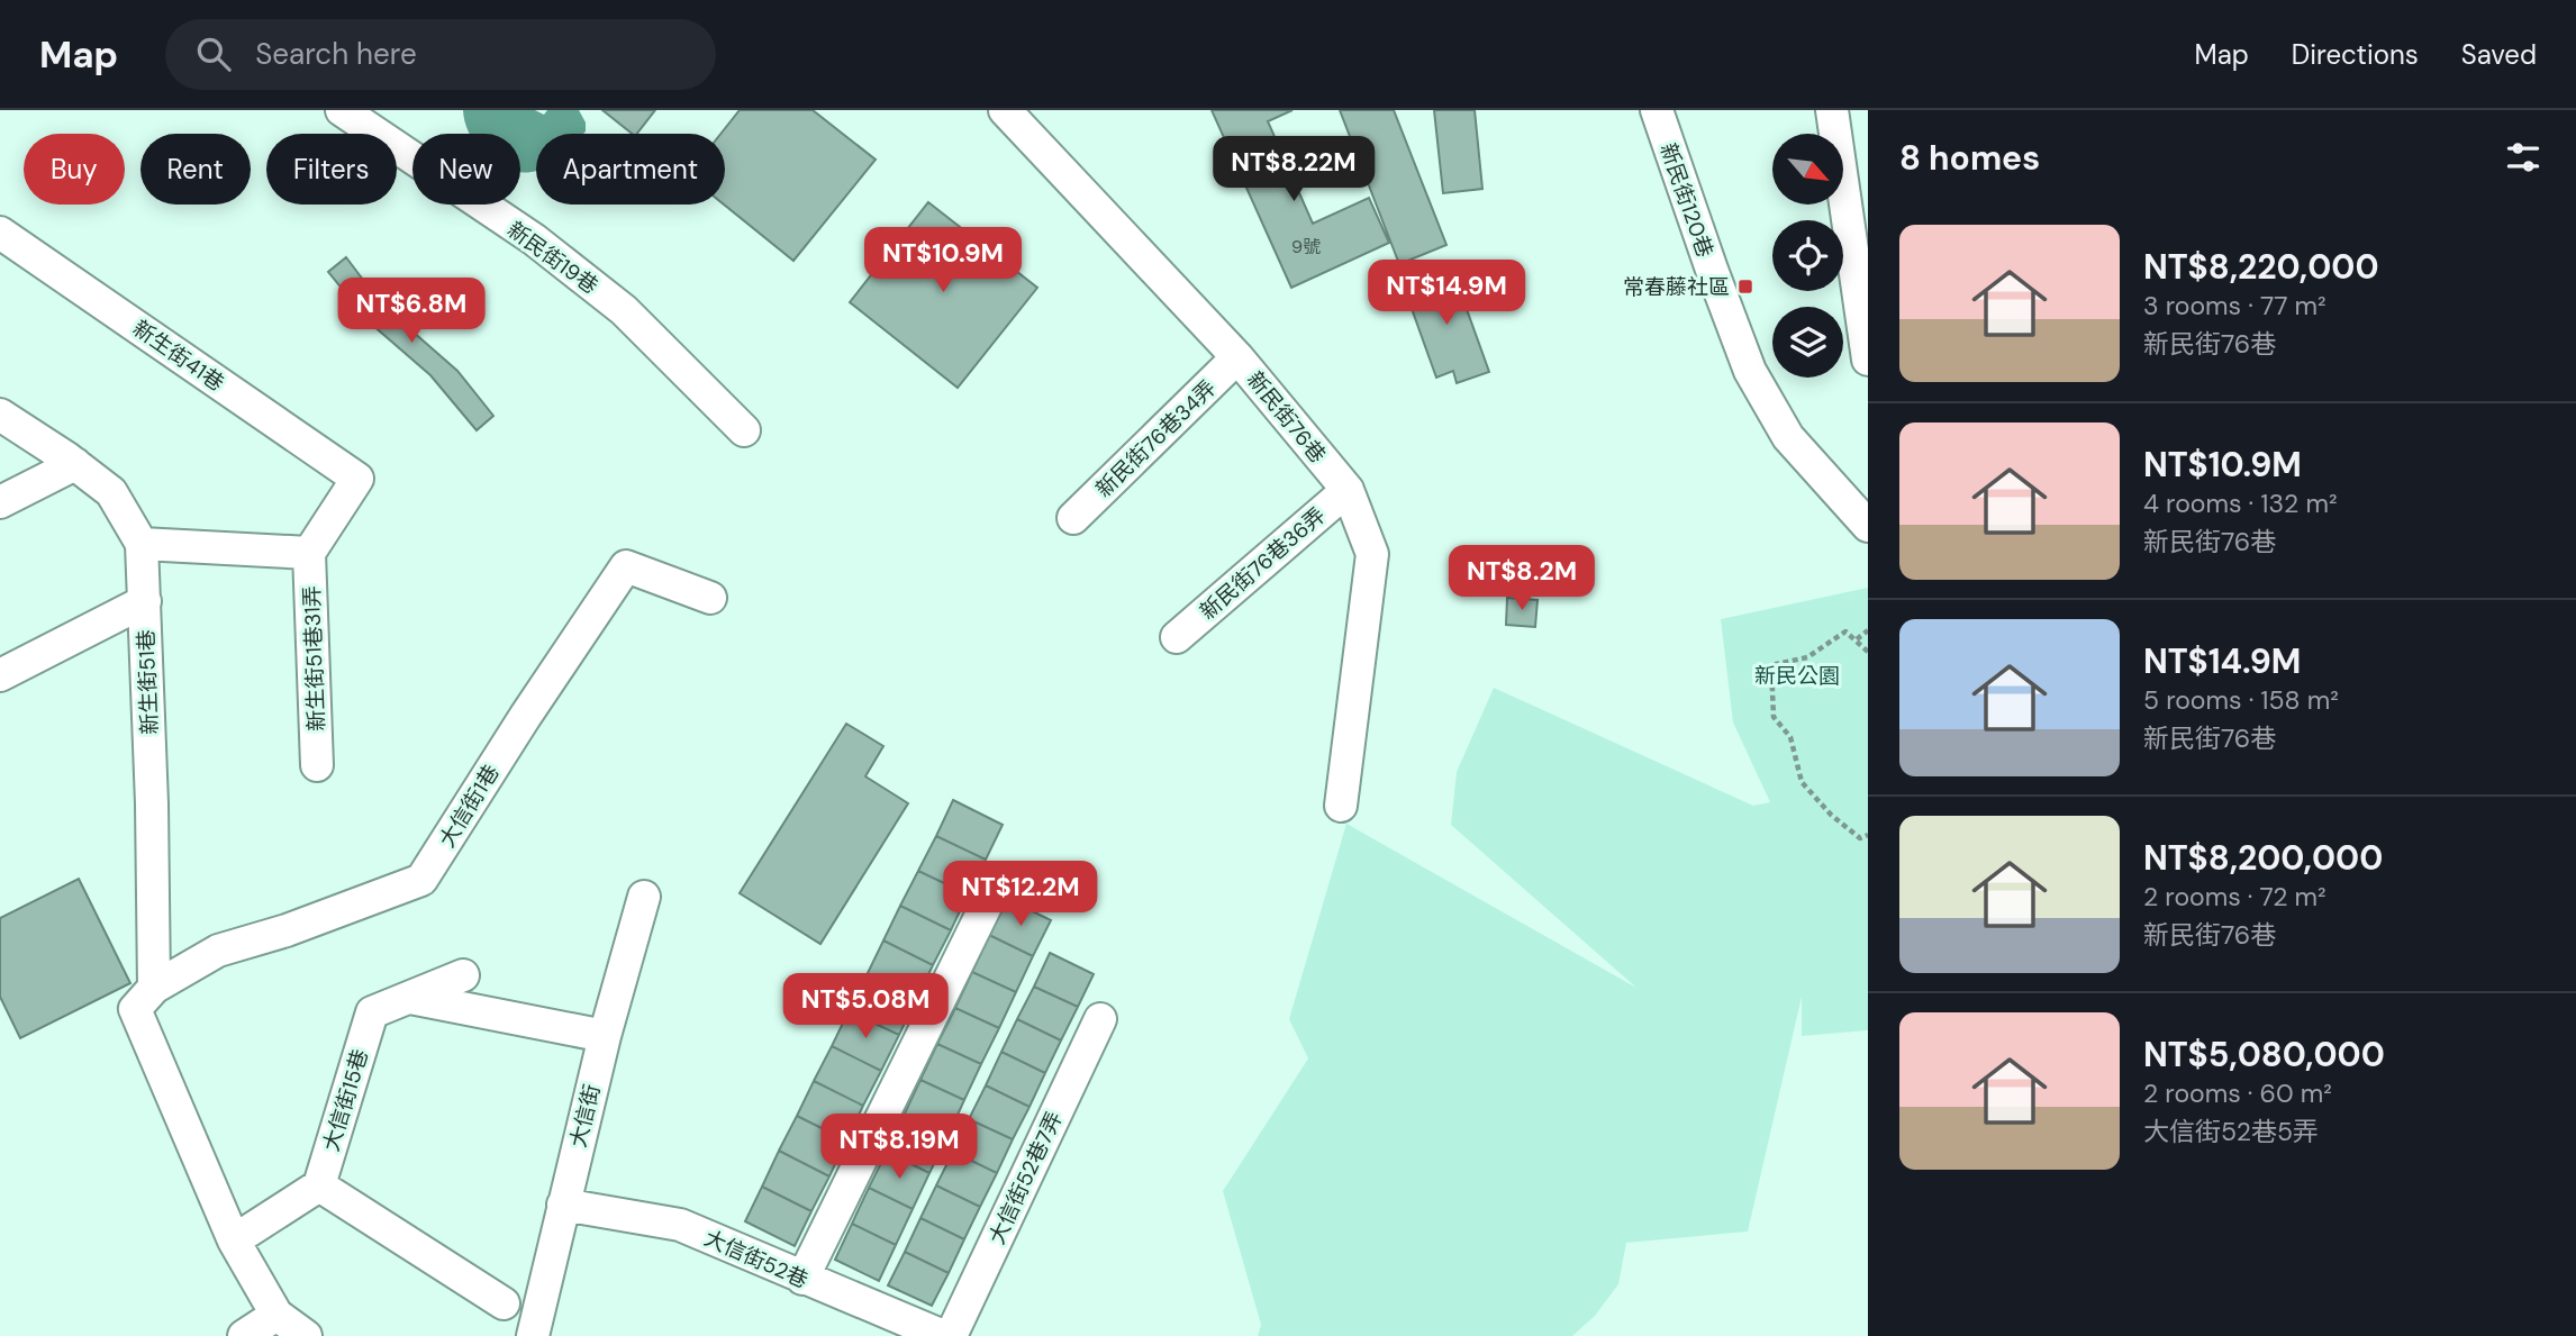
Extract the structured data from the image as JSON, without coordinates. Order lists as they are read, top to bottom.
{
  "streets": {
    "street": [
      "新民街120巷",
      "新民街19巷",
      "新生街41巷",
      "新民街76巷",
      "新民街76巷34弄",
      "新民街76巷36弄",
      "新生街51巷31弄",
      "新生街51巷",
      "大信街1巷",
      "大信街15巷",
      "大信街",
      "大信街52巷7弄",
      "大信街52巷"
    ]
  },
  "crossings": [
    ["新生街41巷", "新生街51巷31弄"],
    ["新民街76巷", "新民街76巷34弄"],
    ["新民街76巷", "新民街76巷36弄"],
    ["新生街51巷", "大信街1巷"],
    ["大信街", "大信街52巷"]
  ],
  "parks": ["新民公園"],
  "places": {
    "transit": ["常春藤社區"]
  },
  "house_numbers": ["9號"],
  "north": "bottom right",
  "page": {
    "header": "Map",
    "search": "Search here",
    "nav": ["Map", "Directions", "Saved"],
    "heading": "8 homes",
    "chip": [
      "Buy",
      "Rent",
      "Filters",
      "New",
      "Apartment"
    ],
    "price": [
      "NT$8.22M",
      "NT$10.9M",
      "NT$14.9M",
      "NT$6.8M",
      "NT$8.2M",
      "NT$12.2M",
      "NT$5.08M",
      "NT$8.19M"
    ],
    "list": [
      {
        "name": "NT$8,220,000",
        "note": "3 rooms · 77 m² · 新民街76巷"
      },
      {
        "name": "NT$10.9M",
        "note": "4 rooms · 132 m² · 新民街76巷"
      },
      {
        "name": "NT$14.9M",
        "note": "5 rooms · 158 m² · 新民街76巷"
      },
      {
        "name": "NT$8,200,000",
        "note": "2 rooms · 72 m² · 新民街76巷"
      },
      {
        "name": "NT$5,080,000",
        "note": "2 rooms · 60 m² · 大信街52巷5弄"
      }
    ]
  }
}
